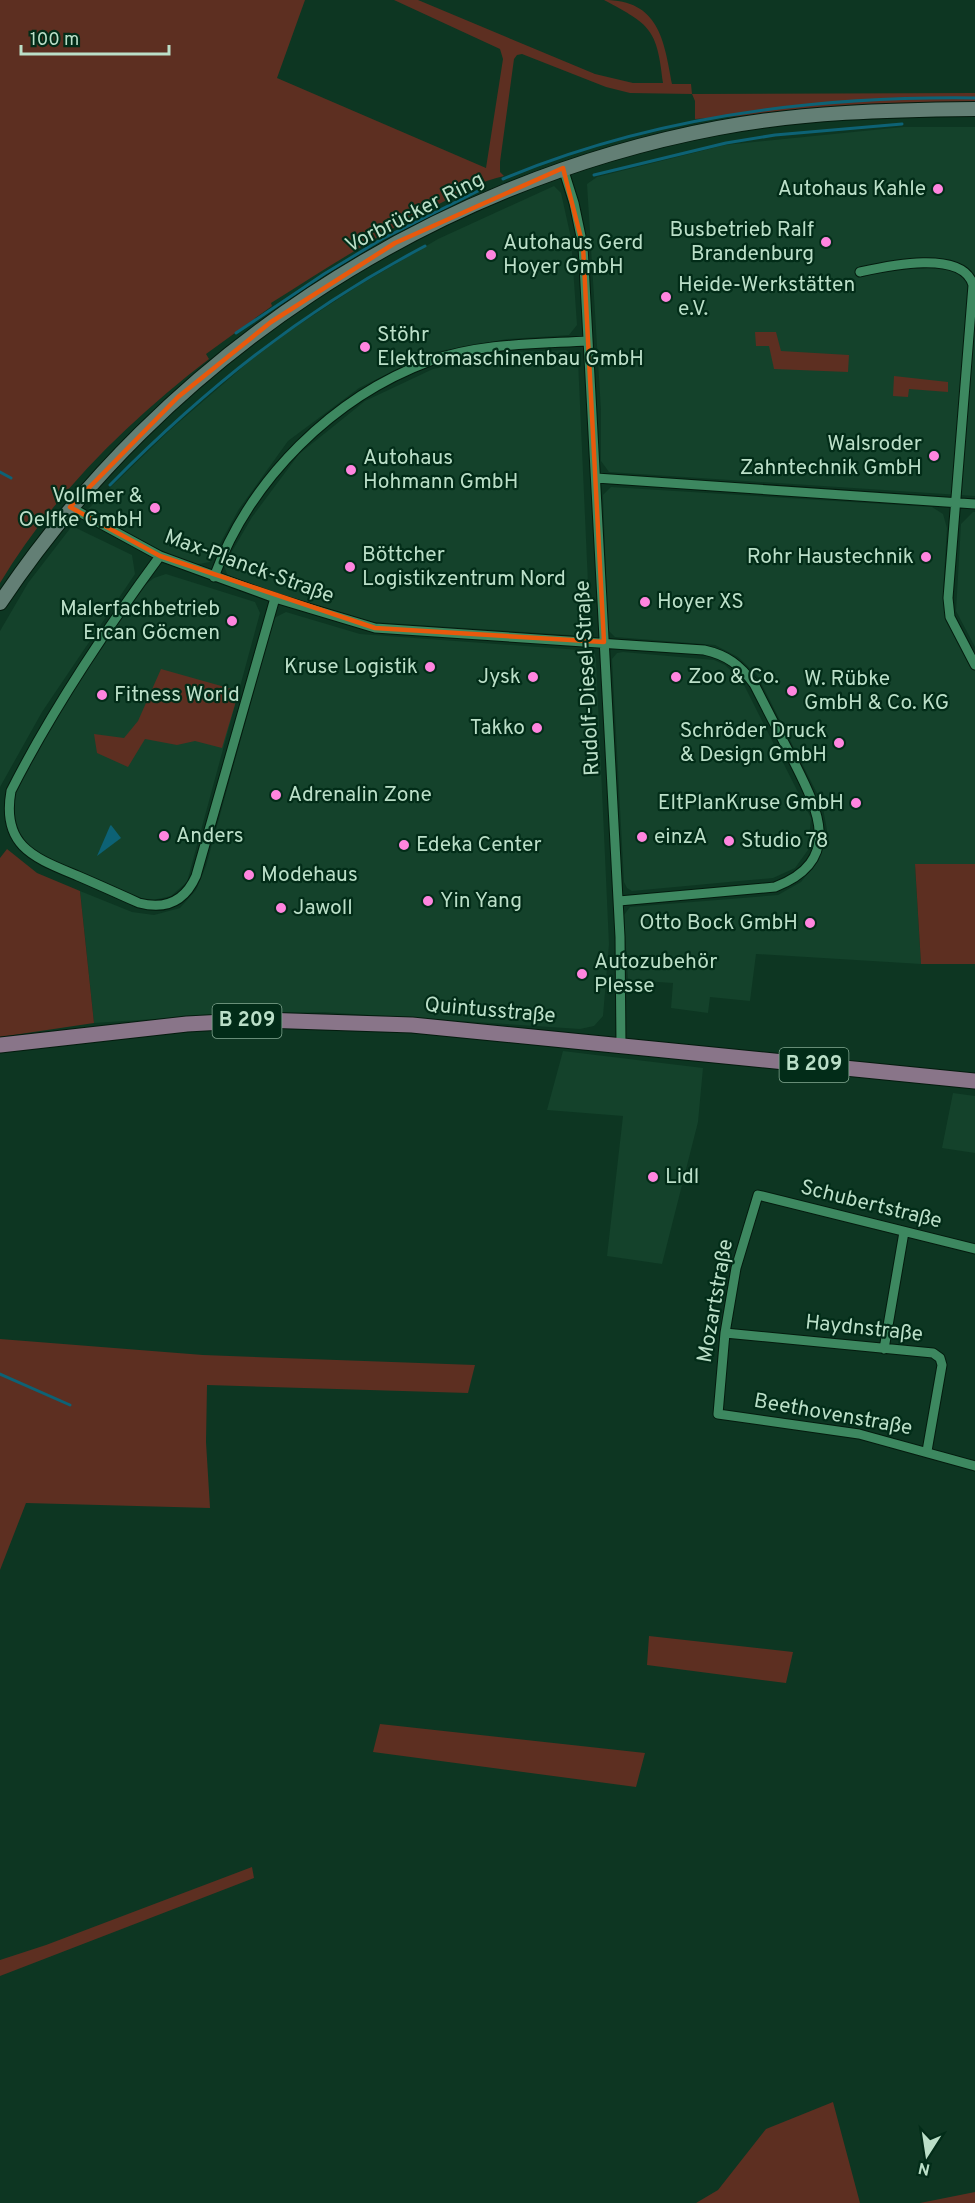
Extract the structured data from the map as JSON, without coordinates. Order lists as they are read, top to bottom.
{
  "streets": {
    "main road": ["Vorbrücker Ring", "Quintusstraße", "B 209"],
    "street": [
      "Max-Planck-Straße",
      "Rudolf-Diesel-Straße",
      "Schubertstraße",
      "Mozartstraße",
      "Haydnstraße",
      "Beethovenstraße"
    ]
  },
  "crossings": [
    ["Vorbrücker Ring", "Max-Planck-Straße"],
    ["Vorbrücker Ring", "Rudolf-Diesel-Straße"],
    ["Max-Planck-Straße", "Rudolf-Diesel-Straße"],
    ["Rudolf-Diesel-Straße", "Quintusstraße"],
    ["Schubertstraße", "Mozartstraße"],
    ["Mozartstraße", "Haydnstraße"],
    ["Mozartstraße", "Beethovenstraße"],
    ["Haydnstraße", "Beethovenstraße"]
  ],
  "places": [
    "Autohaus Kahle",
    "Busbetrieb Ralf Brandenburg",
    "Autohaus Gerd Hoyer GmbH",
    "Heide-Werkstätten e.V.",
    "Stöhr Elektromaschinenbau GmbH",
    "Walsroder Zahntechnik GmbH",
    "Autohaus Hohmann GmbH",
    "Vollmer & Oelfke GmbH",
    "Rohr Haustechnik",
    "Böttcher Logistikzentrum Nord",
    "Hoyer XS",
    "Malerfachbetrieb Ercan Göcmen",
    "Kruse Logistik",
    "Jysk",
    "Zoo & Co.",
    "W. Rübke GmbH & Co. KG",
    "Fitness World",
    "Takko",
    "Schröder Druck & Design GmbH",
    "Adrenalin Zone",
    "EltPlanKruse GmbH",
    "Anders",
    "einzA",
    "Studio 78",
    "Edeka Center",
    "Modehaus",
    "Yin Yang",
    "Jawoll",
    "Otto Bock GmbH",
    "Autozubehör Plesse",
    "Lidl"
  ],
  "scale_bar": "100 m",
  "north": "bottom"
}
